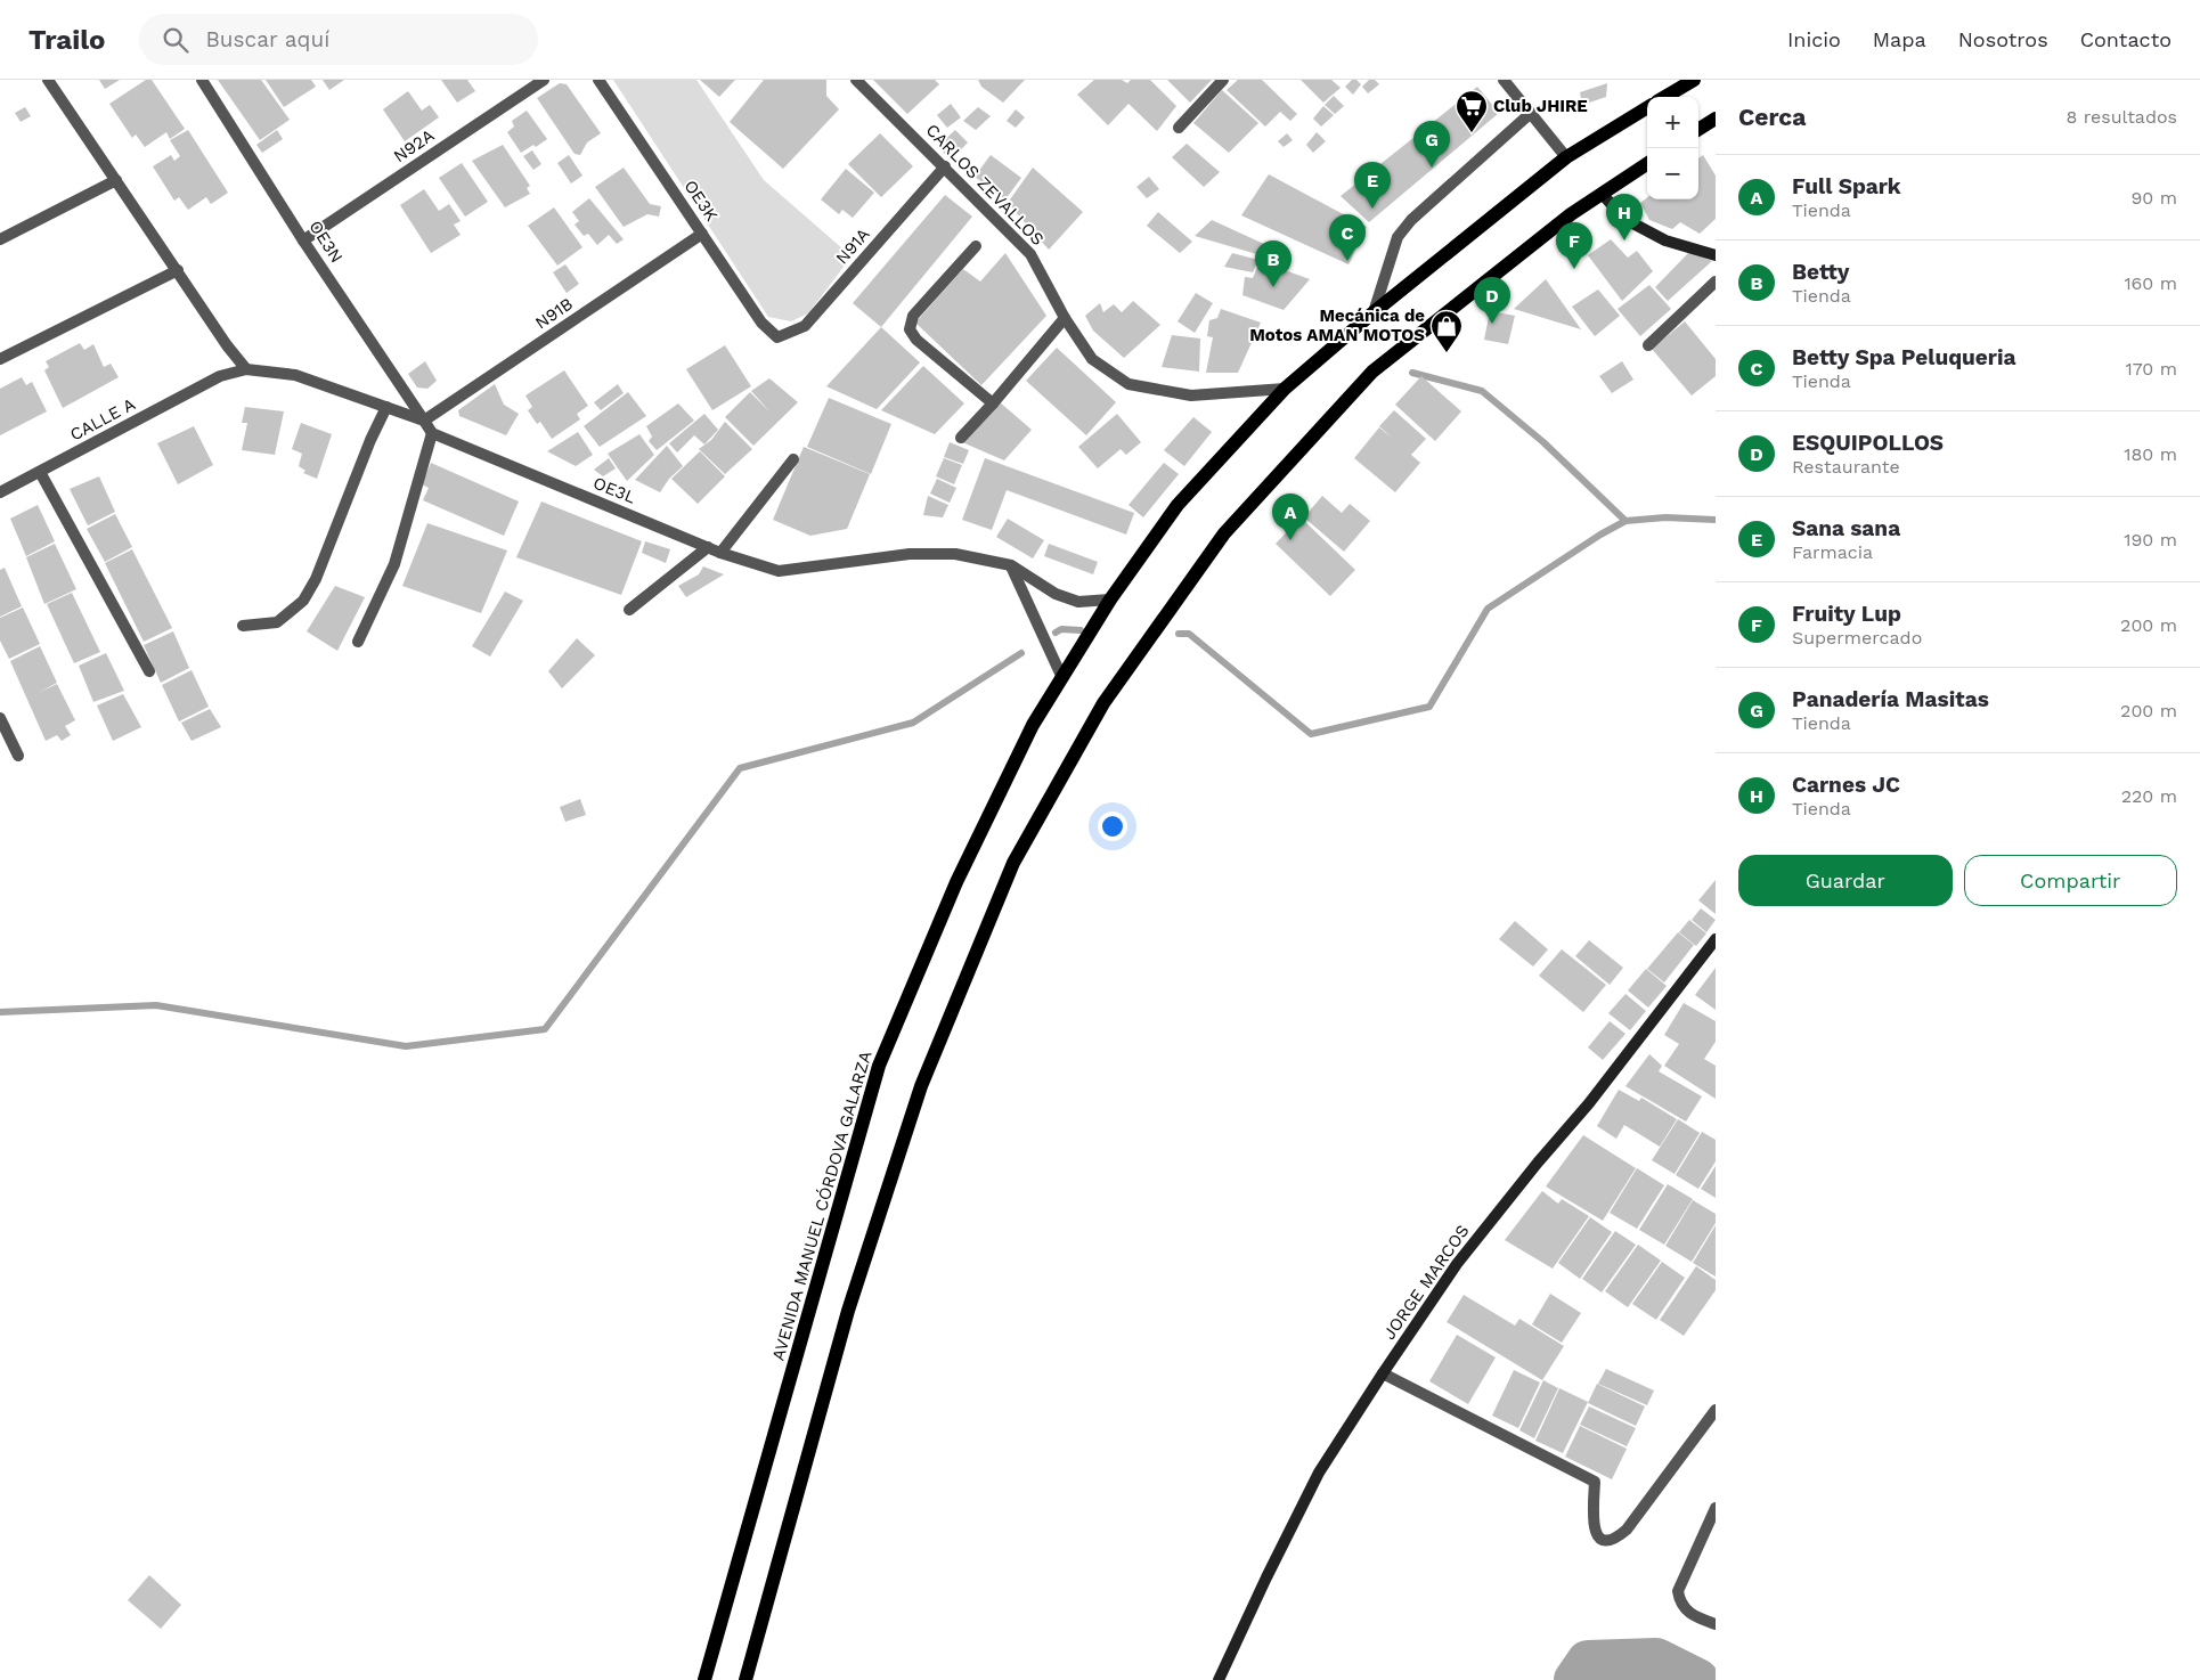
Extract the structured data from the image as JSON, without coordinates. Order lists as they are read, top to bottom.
{
  "streets": {
    "main road": ["AVENIDA MANUEL CÓRDOVA GALARZA", "JORGE MARCOS"],
    "street": [
      "N92A",
      "CARLOS ZEVALLOS",
      "OE3K",
      "OE3N",
      "N91A",
      "N91B",
      "CALLE A",
      "OE3L"
    ]
  },
  "crossings": [
    ["N92A", "OE3N"],
    ["CARLOS ZEVALLOS", "N91A"],
    ["CARLOS ZEVALLOS", "AVENIDA MANUEL CÓRDOVA GALARZA"],
    ["OE3K", "N91A"],
    ["OE3K", "N91B"],
    ["OE3N", "N91B"],
    ["OE3L", "AVENIDA MANUEL CÓRDOVA GALARZA"]
  ],
  "places": {
    "supermarket": ["Club JHIRE"],
    "shop": ["Mecánica de Motos AMAN MOTOS"]
  },
  "page": {
    "header": "Trailo",
    "search": "Buscar aquí",
    "nav": [
      "Inicio",
      "Mapa",
      "Nosotros",
      "Contacto"
    ],
    "heading": ["Cerca", "8 resultados"],
    "map_buttons": ["+", "−"],
    "pins": [
      "G",
      "E",
      "H",
      "C",
      "F",
      "B",
      "D",
      "A"
    ],
    "list": [
      {
        "mark": "A",
        "name": "Full Spark",
        "note": "Tienda",
        "value": "90 m"
      },
      {
        "mark": "B",
        "name": "Betty",
        "note": "Tienda",
        "value": "160 m"
      },
      {
        "mark": "C",
        "name": "Betty Spa Peluqueria",
        "note": "Tienda",
        "value": "170 m"
      },
      {
        "mark": "D",
        "name": "ESQUIPOLLOS",
        "note": "Restaurante",
        "value": "180 m"
      },
      {
        "mark": "E",
        "name": "Sana sana",
        "note": "Farmacia",
        "value": "190 m"
      },
      {
        "mark": "F",
        "name": "Fruity Lup",
        "note": "Supermercado",
        "value": "200 m"
      },
      {
        "mark": "G",
        "name": "Panadería Masitas",
        "note": "Tienda",
        "value": "200 m"
      },
      {
        "mark": "H",
        "name": "Carnes JC",
        "note": "Tienda",
        "value": "220 m"
      }
    ],
    "buttons": ["Guardar", "Compartir"]
  }
}
